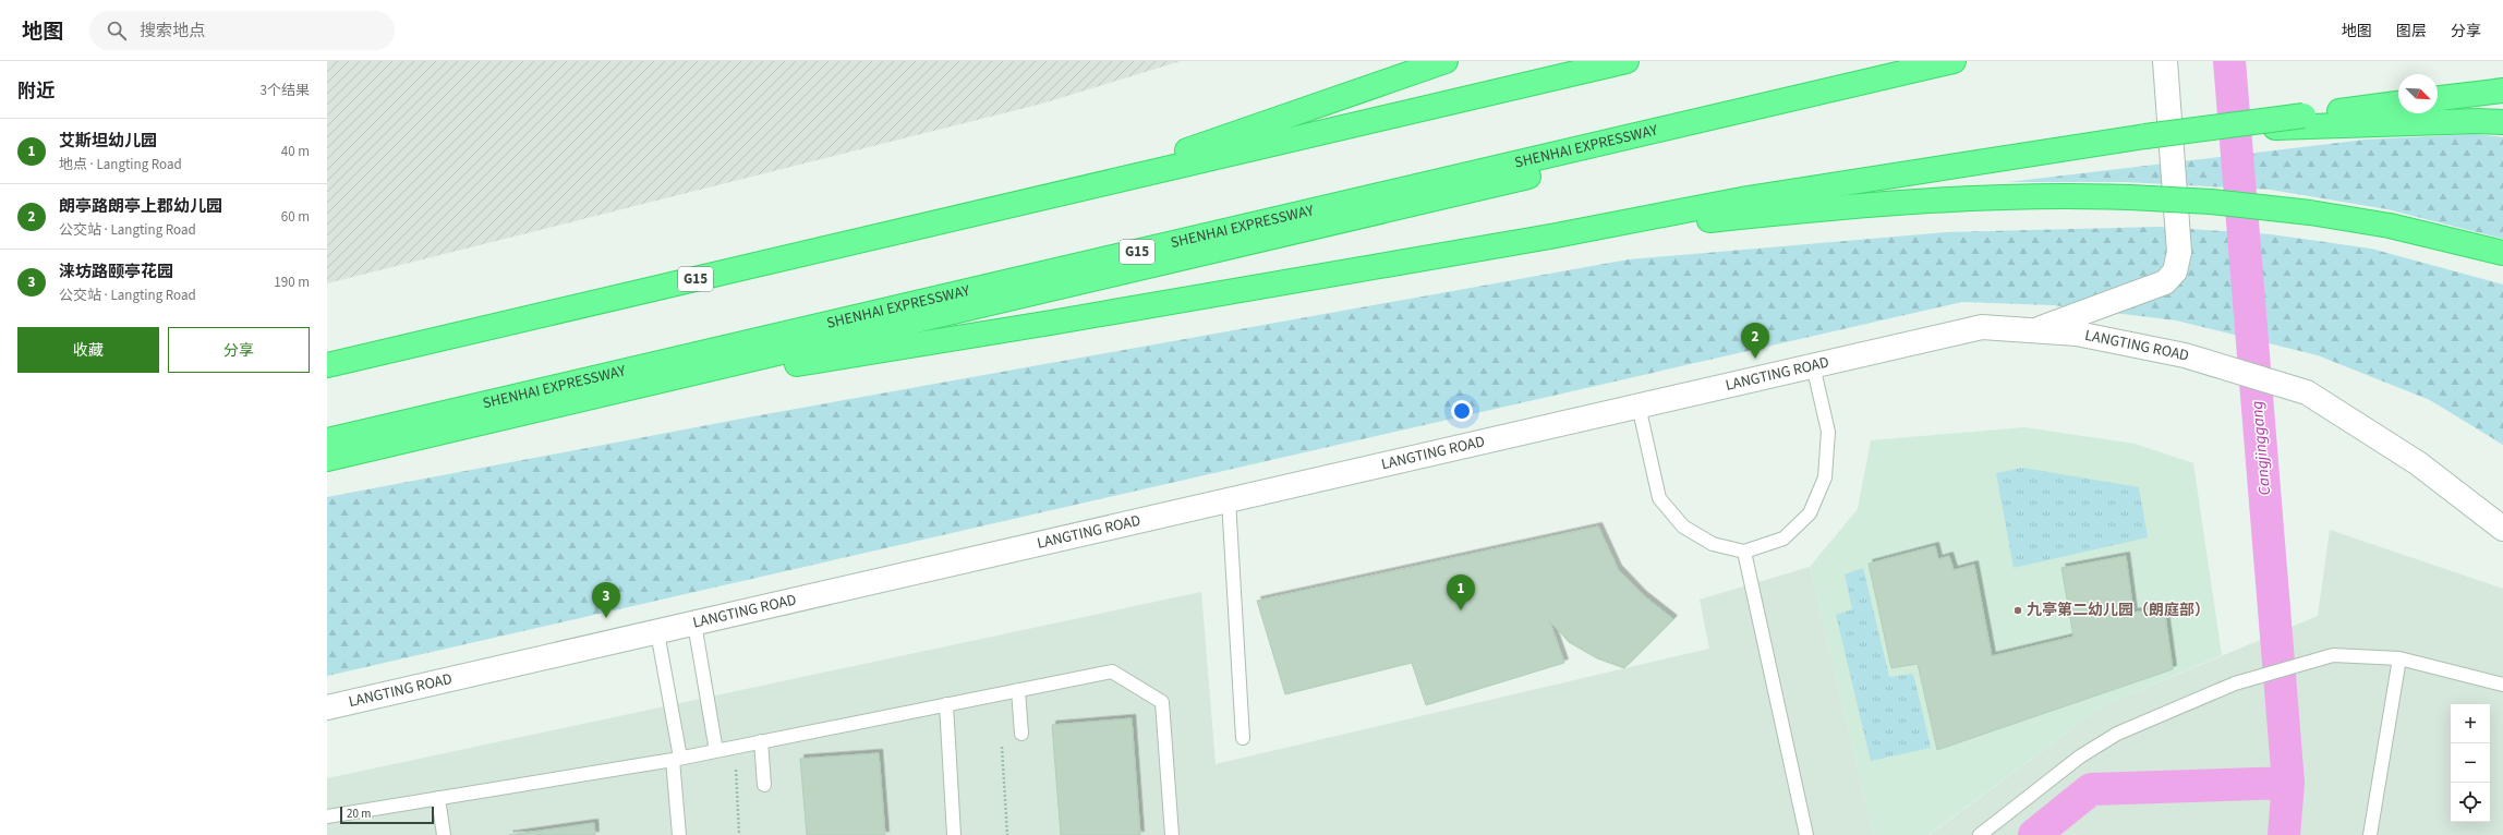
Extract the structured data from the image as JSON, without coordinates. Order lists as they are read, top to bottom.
{
  "streets": {
    "highway": ["SHENHAI EXPRESSWAY", "G15"],
    "street": ["LANGTING ROAD"]
  },
  "water": ["Cangjinggang"],
  "places": ["九亭第二幼儿园（朗庭部）"],
  "scale_bar": "20 m",
  "north": "bottom right",
  "page": {
    "header": "地图",
    "search": "搜索地点",
    "nav": ["地图", "图层", "分享"],
    "heading": ["附近", "3个结果"],
    "list": [
      {
        "mark": "1",
        "name": "艾斯坦幼儿园",
        "note": "地点 · Langting Road",
        "value": "40 m"
      },
      {
        "mark": "2",
        "name": "朗亭路朗亭上郡幼儿园",
        "note": "公交站 · Langting Road",
        "value": "60 m"
      },
      {
        "mark": "3",
        "name": "涞坊路颐亭花园",
        "note": "公交站 · Langting Road",
        "value": "190 m"
      }
    ],
    "buttons": ["收藏", "分享"],
    "pins": ["2", "1", "3"],
    "map_buttons": ["+", "−"],
    "scale": "20 m"
  }
}
